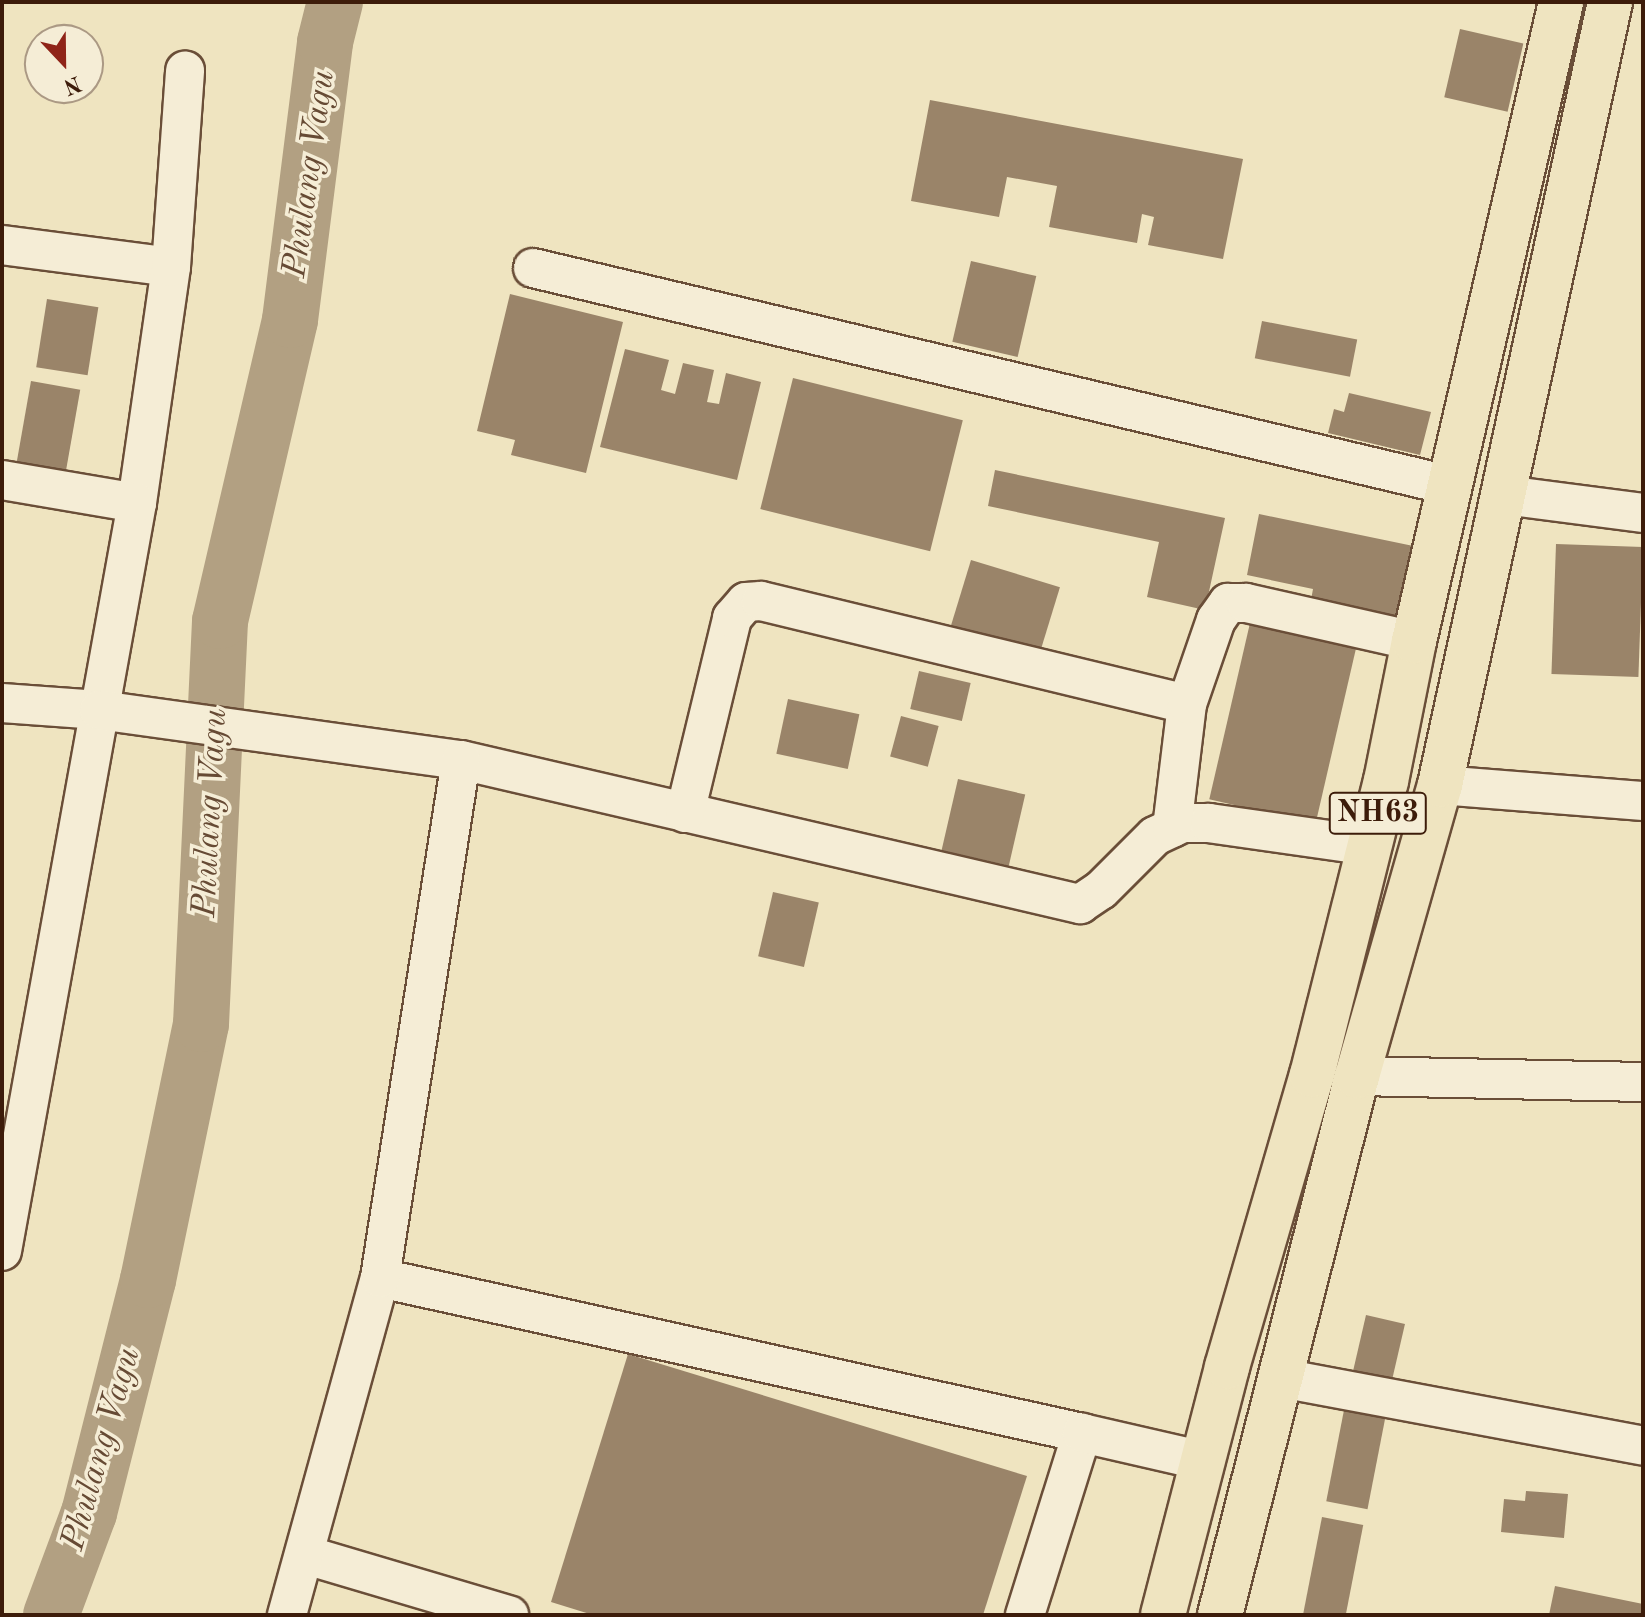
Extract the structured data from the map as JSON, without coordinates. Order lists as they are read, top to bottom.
{
  "streets": {
    "highway": ["NH63"]
  },
  "water": ["Phulang Vagu"],
  "north": "bottom"
}
